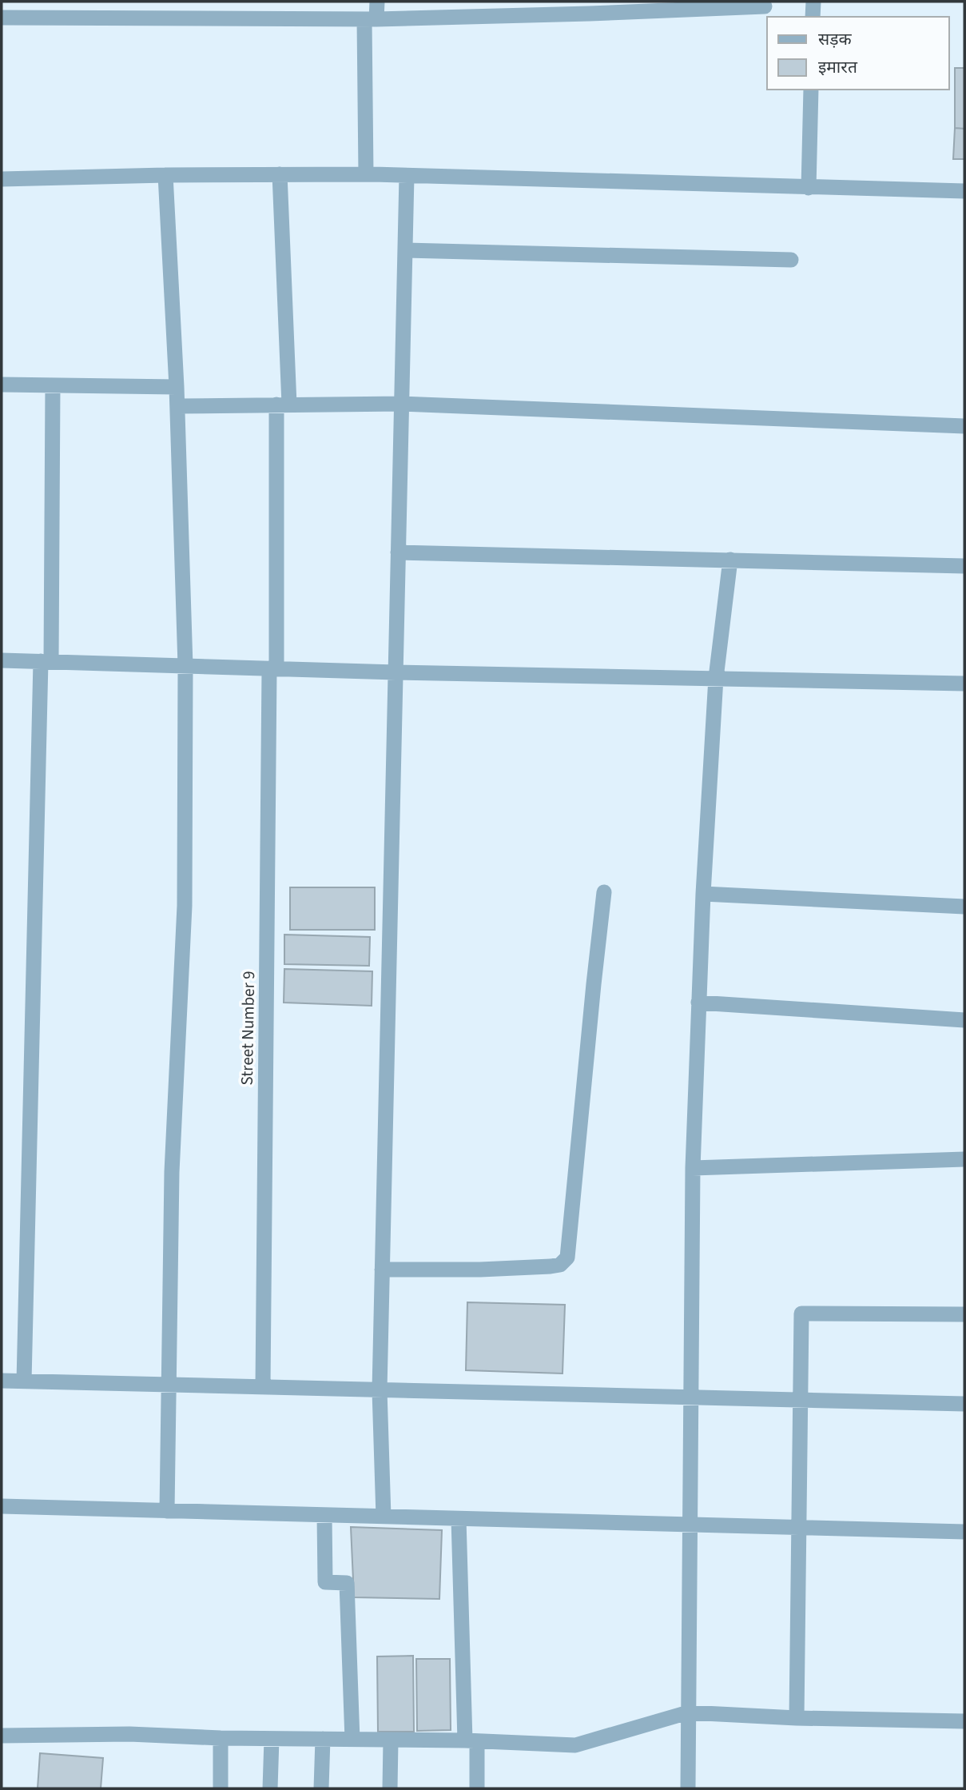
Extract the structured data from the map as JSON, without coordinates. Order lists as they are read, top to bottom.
{
  "streets": {
    "street": ["Street Number 9"]
  },
  "legend": ["सड़क", "इमारत"]
}
